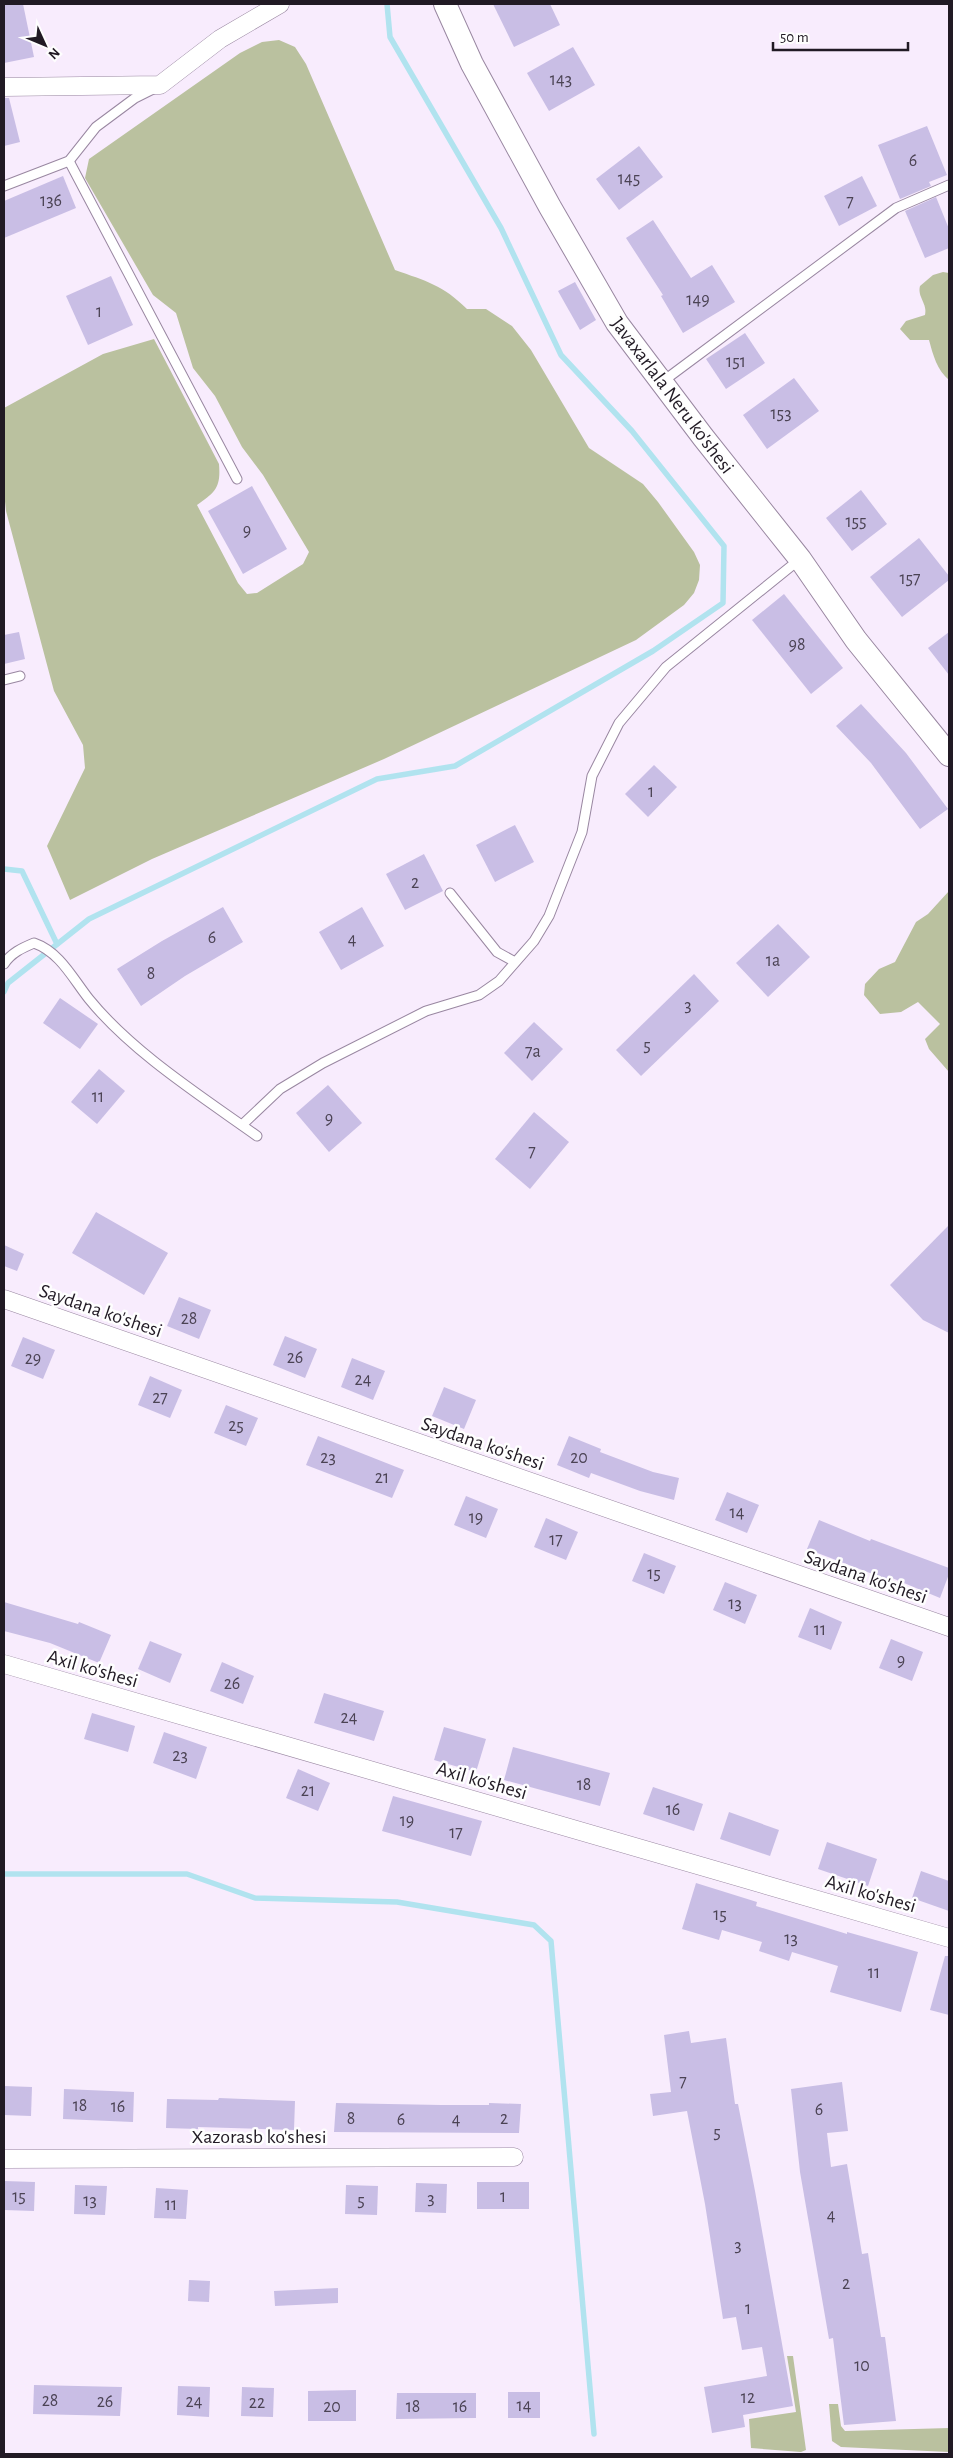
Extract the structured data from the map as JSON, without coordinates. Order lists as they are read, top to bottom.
{
  "streets": {
    "street": [
      "Javaxarlala Neru ko'shesi",
      "Saydana ko'shesi",
      "Axil ko'shesi",
      "Xazorasb ko'shesi"
    ]
  },
  "house_numbers": [
    "143",
    "6",
    "145",
    "136",
    "7",
    "149",
    "1",
    "151",
    "153",
    "155",
    "9",
    "157",
    "98",
    "1",
    "2",
    "6",
    "4",
    "1a",
    "8",
    "3",
    "5",
    "7a",
    "11",
    "9",
    "7",
    "28",
    "26",
    "29",
    "24",
    "27",
    "25",
    "23",
    "20",
    "21",
    "14",
    "19",
    "17",
    "15",
    "13",
    "11",
    "9",
    "26",
    "24",
    "23",
    "18",
    "21",
    "16",
    "19",
    "17",
    "15",
    "13",
    "11",
    "7",
    "18",
    "16",
    "6",
    "8",
    "2",
    "6",
    "4",
    "5",
    "15",
    "1",
    "3",
    "13",
    "5",
    "11",
    "4",
    "3",
    "2",
    "1",
    "10",
    "12",
    "28",
    "26",
    "24",
    "22",
    "14",
    "20",
    "18",
    "16"
  ],
  "scale_bar": "50 m",
  "north": "bottom right"
}
